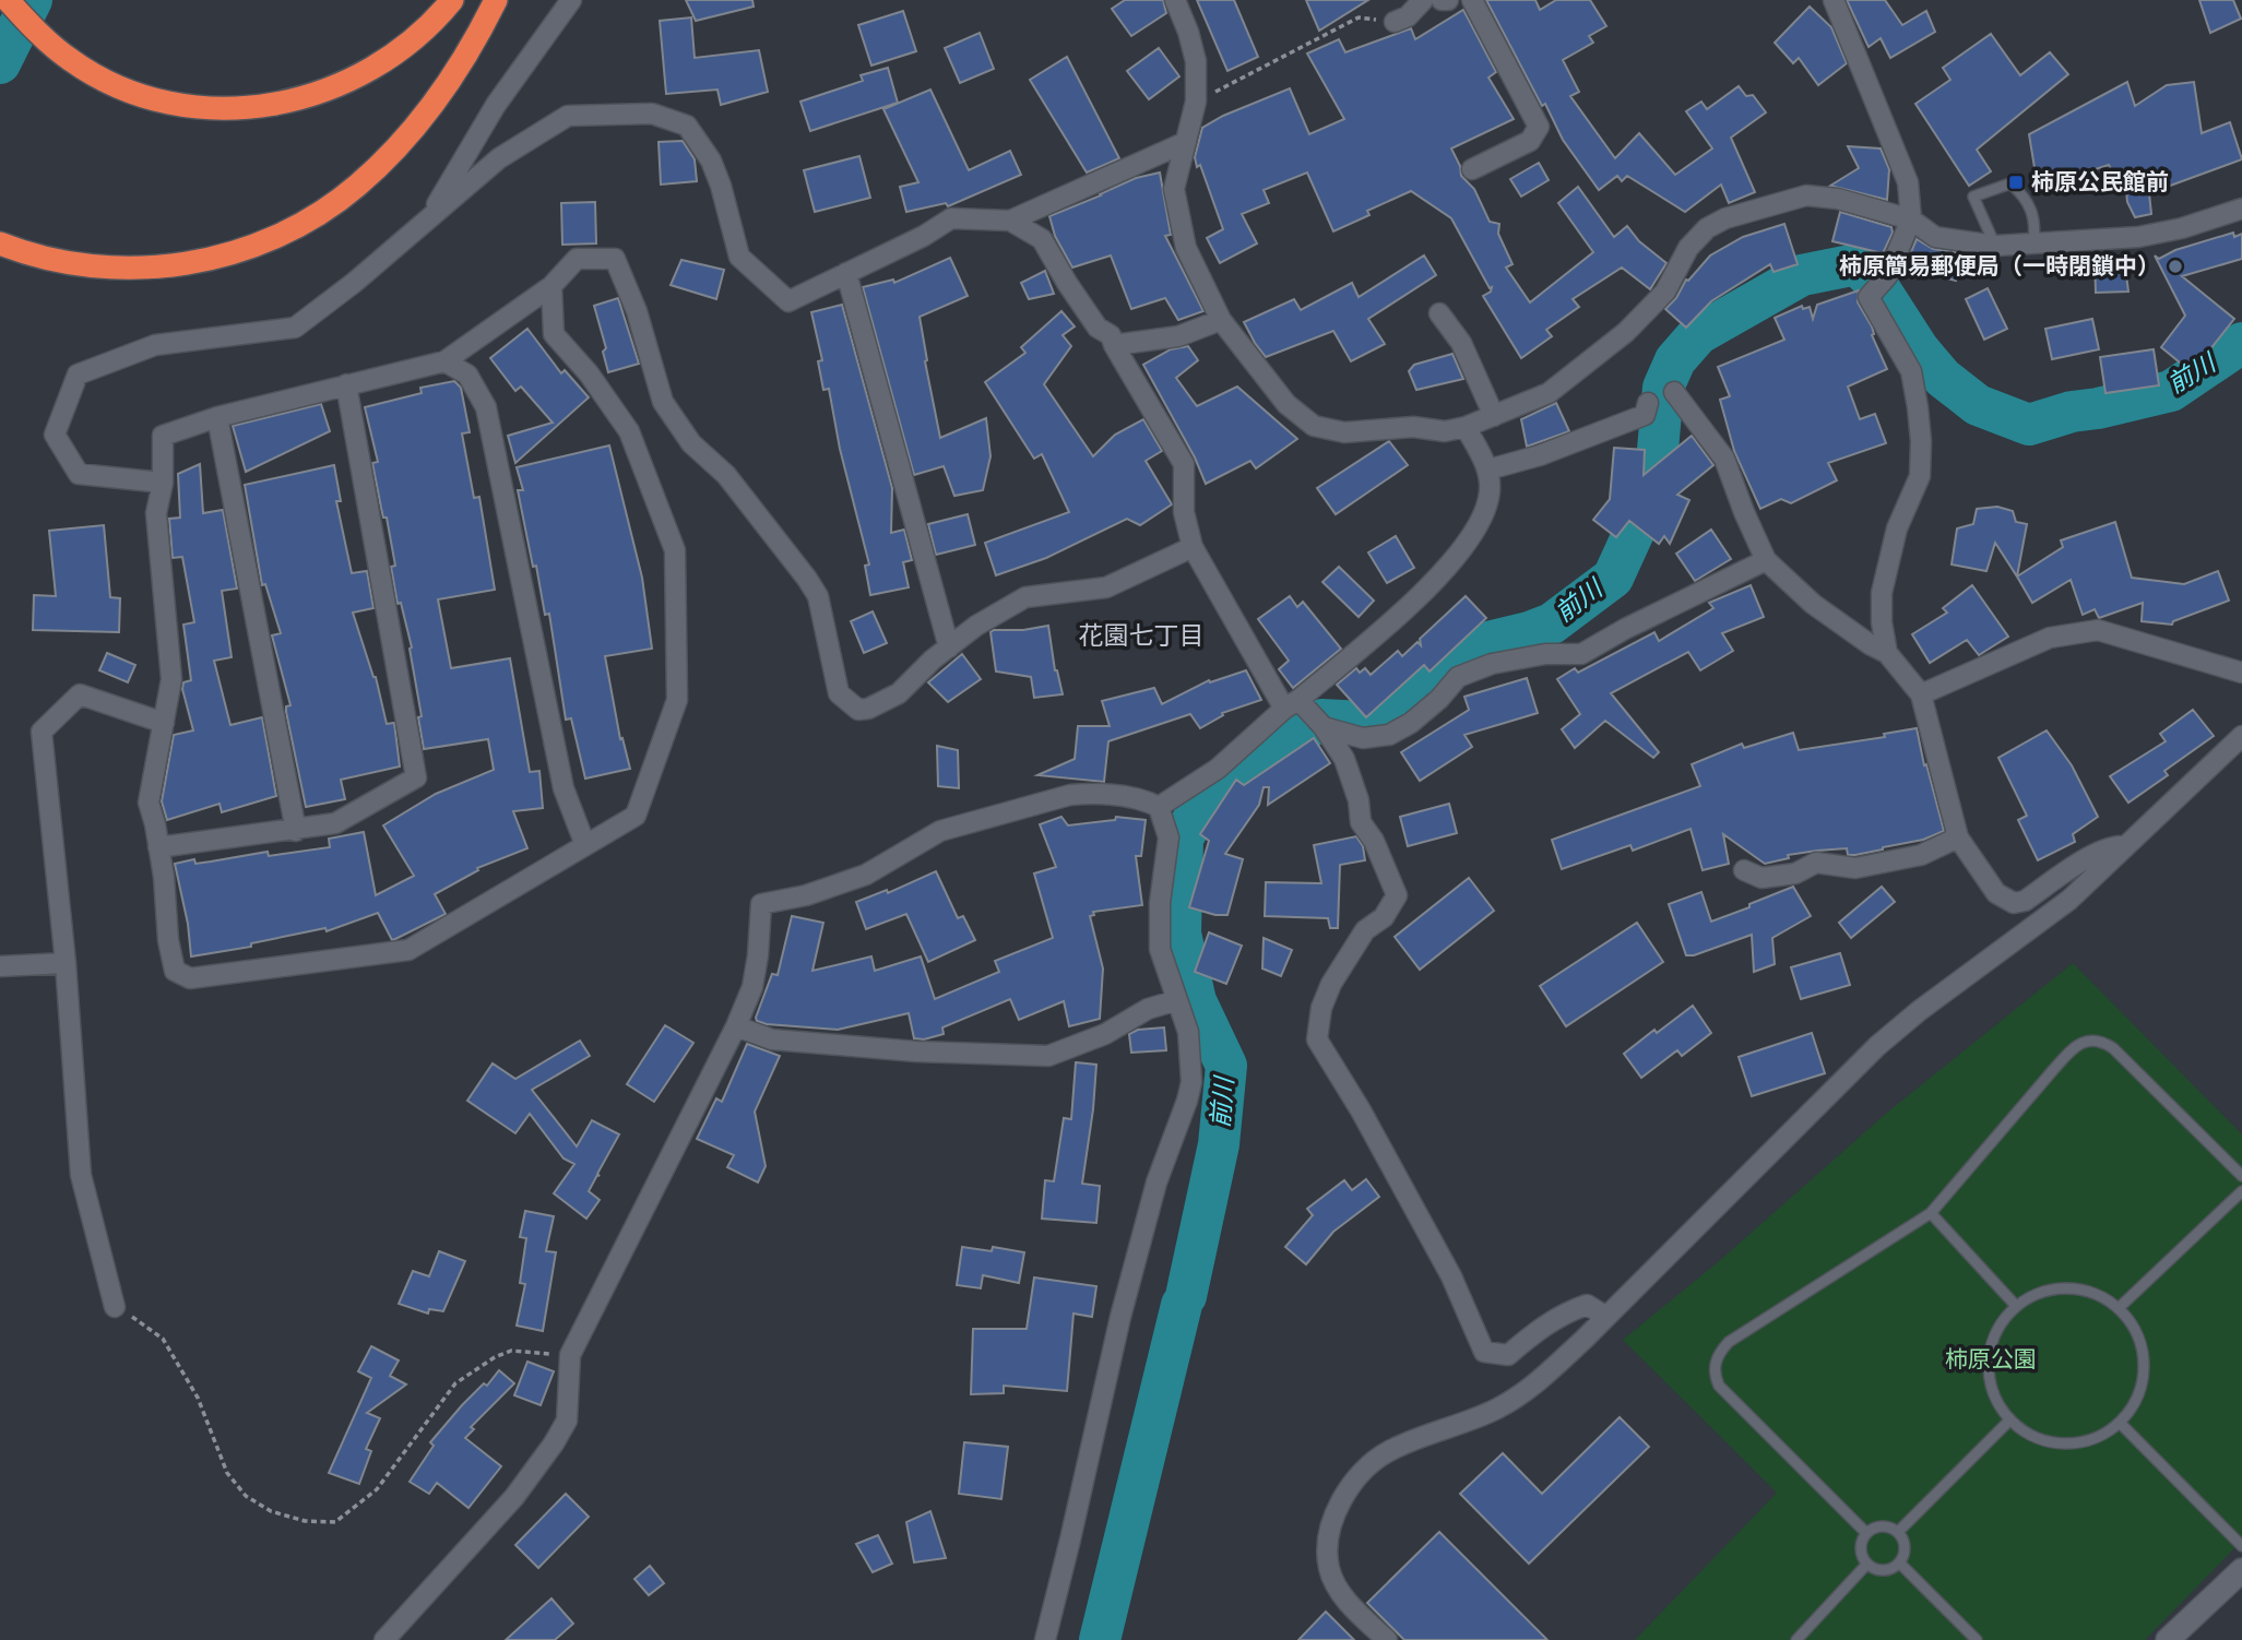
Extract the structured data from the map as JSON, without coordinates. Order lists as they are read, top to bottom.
{
  "districts": ["花園七丁目"],
  "water": ["前川"],
  "parks": ["柿原公園"],
  "places": {
    "transit": ["柿原公民館前"],
    "other": ["柿原簡易郵便局（一時閉鎖中）"]
  }
}
